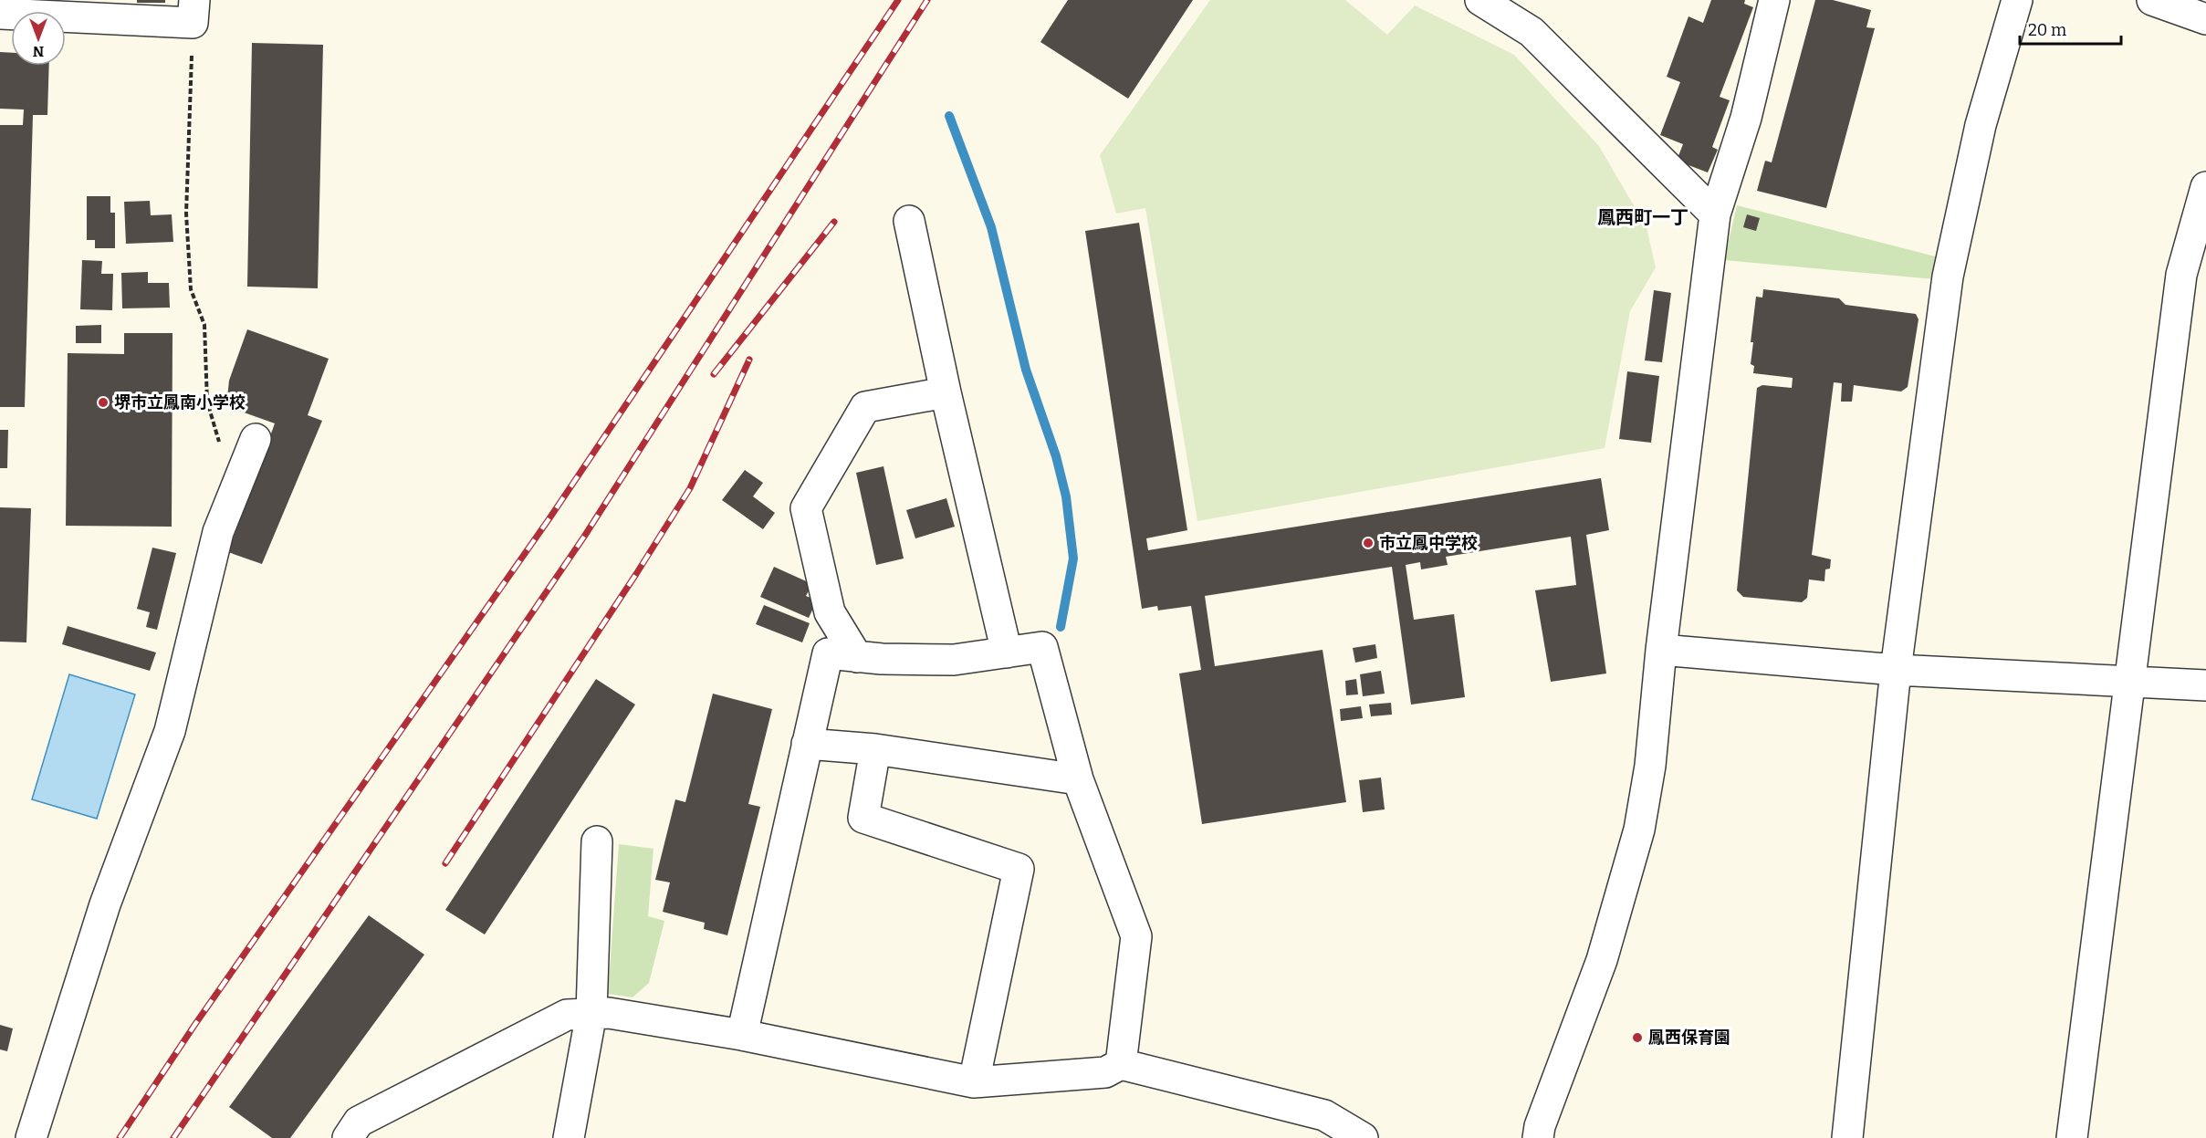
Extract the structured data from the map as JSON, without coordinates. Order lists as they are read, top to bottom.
{
  "districts": ["鳳西町一丁"],
  "places": ["堺市立鳳南小学校", "市立鳳中学校", "鳳西保育園"],
  "scale_bar": "20 m",
  "north": "bottom"
}
